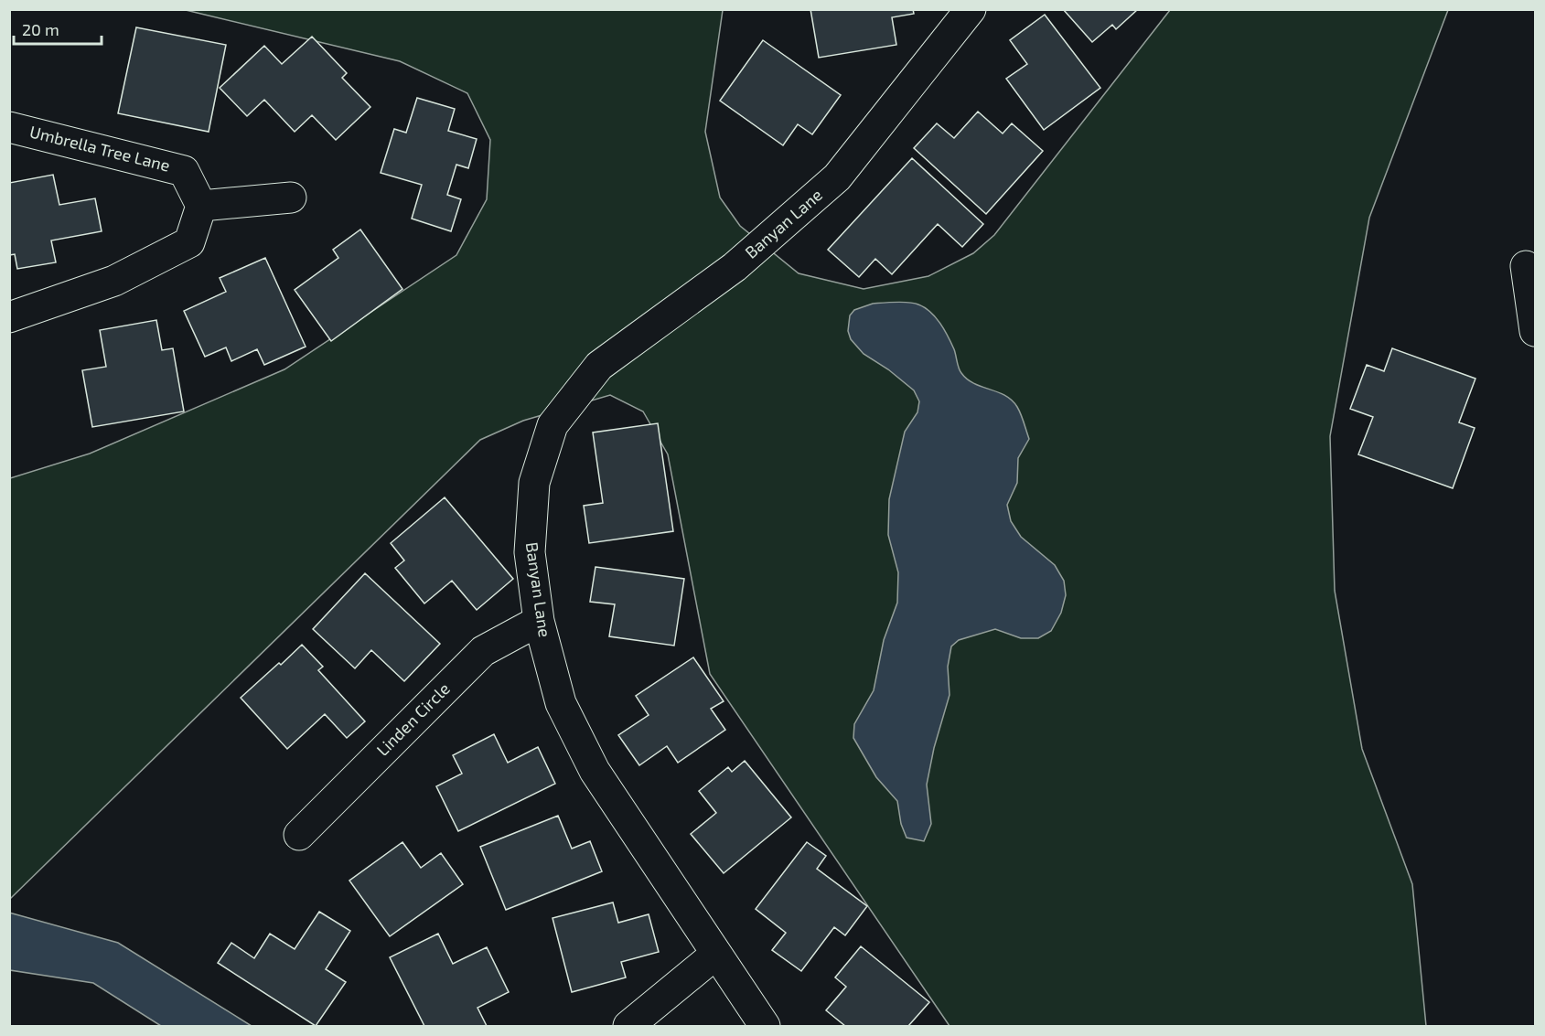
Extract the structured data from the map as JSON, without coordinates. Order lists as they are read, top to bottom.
{
  "streets": {
    "street": ["Umbrella Tree Lane", "Banyan Lane", "Linden Circle"]
  },
  "crossings": [
    ["Banyan Lane", "Linden Circle"]
  ],
  "scale_bar": "20 m"
}
